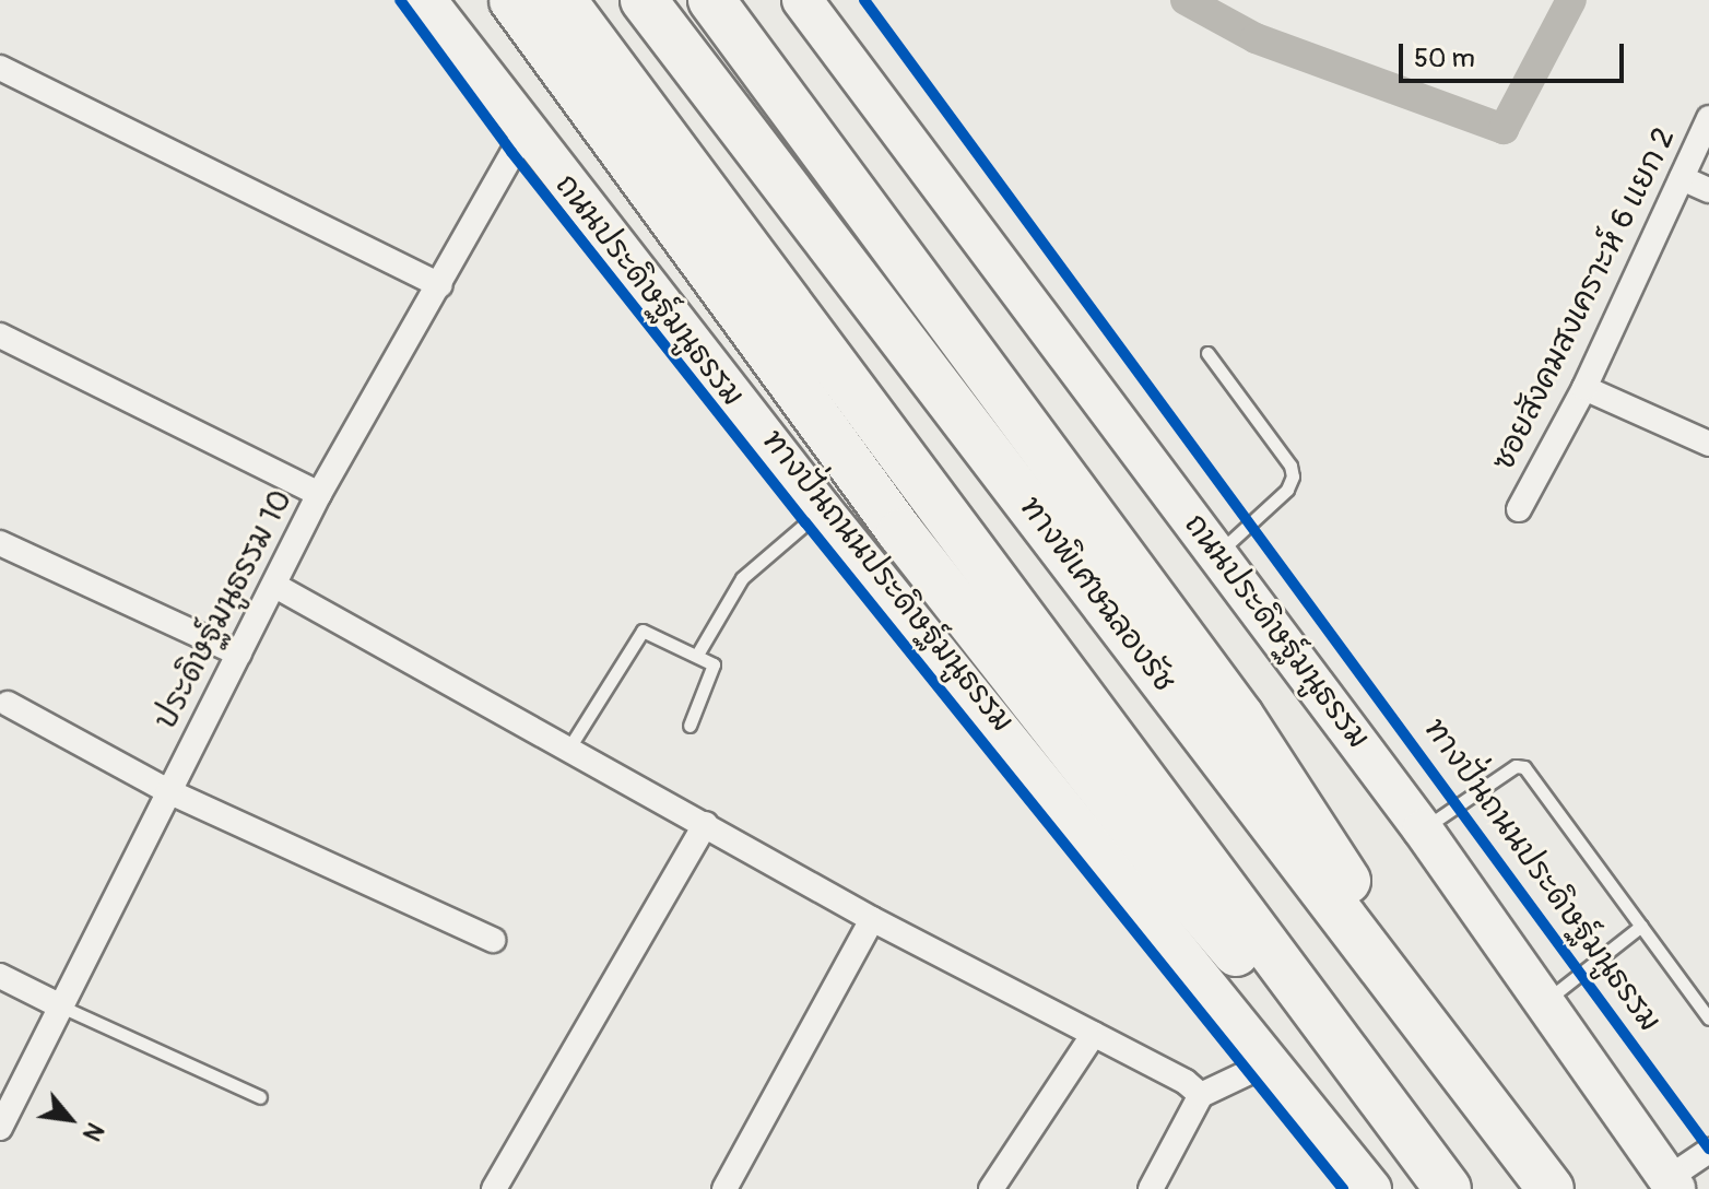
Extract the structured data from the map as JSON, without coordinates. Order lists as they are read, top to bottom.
{
  "streets": {
    "highway": ["ทางพิเศษฉลองรัช"],
    "main road": ["ถนนประดิษฐ์มนูธรรม"],
    "street": ["ซอยสังคมสงเคราะห์ 6 แยก 2", "ประดิษฐ์มนูธรรม 10"],
    "cycle path": ["ทางปั่นถนนประดิษฐ์มนูธรรม"]
  },
  "crossings": [
    ["ถนนประดิษฐ์มนูธรรม", "ประดิษฐ์มนูธรรม 10"]
  ],
  "scale_bar": "50 m",
  "north": "bottom right"
}
